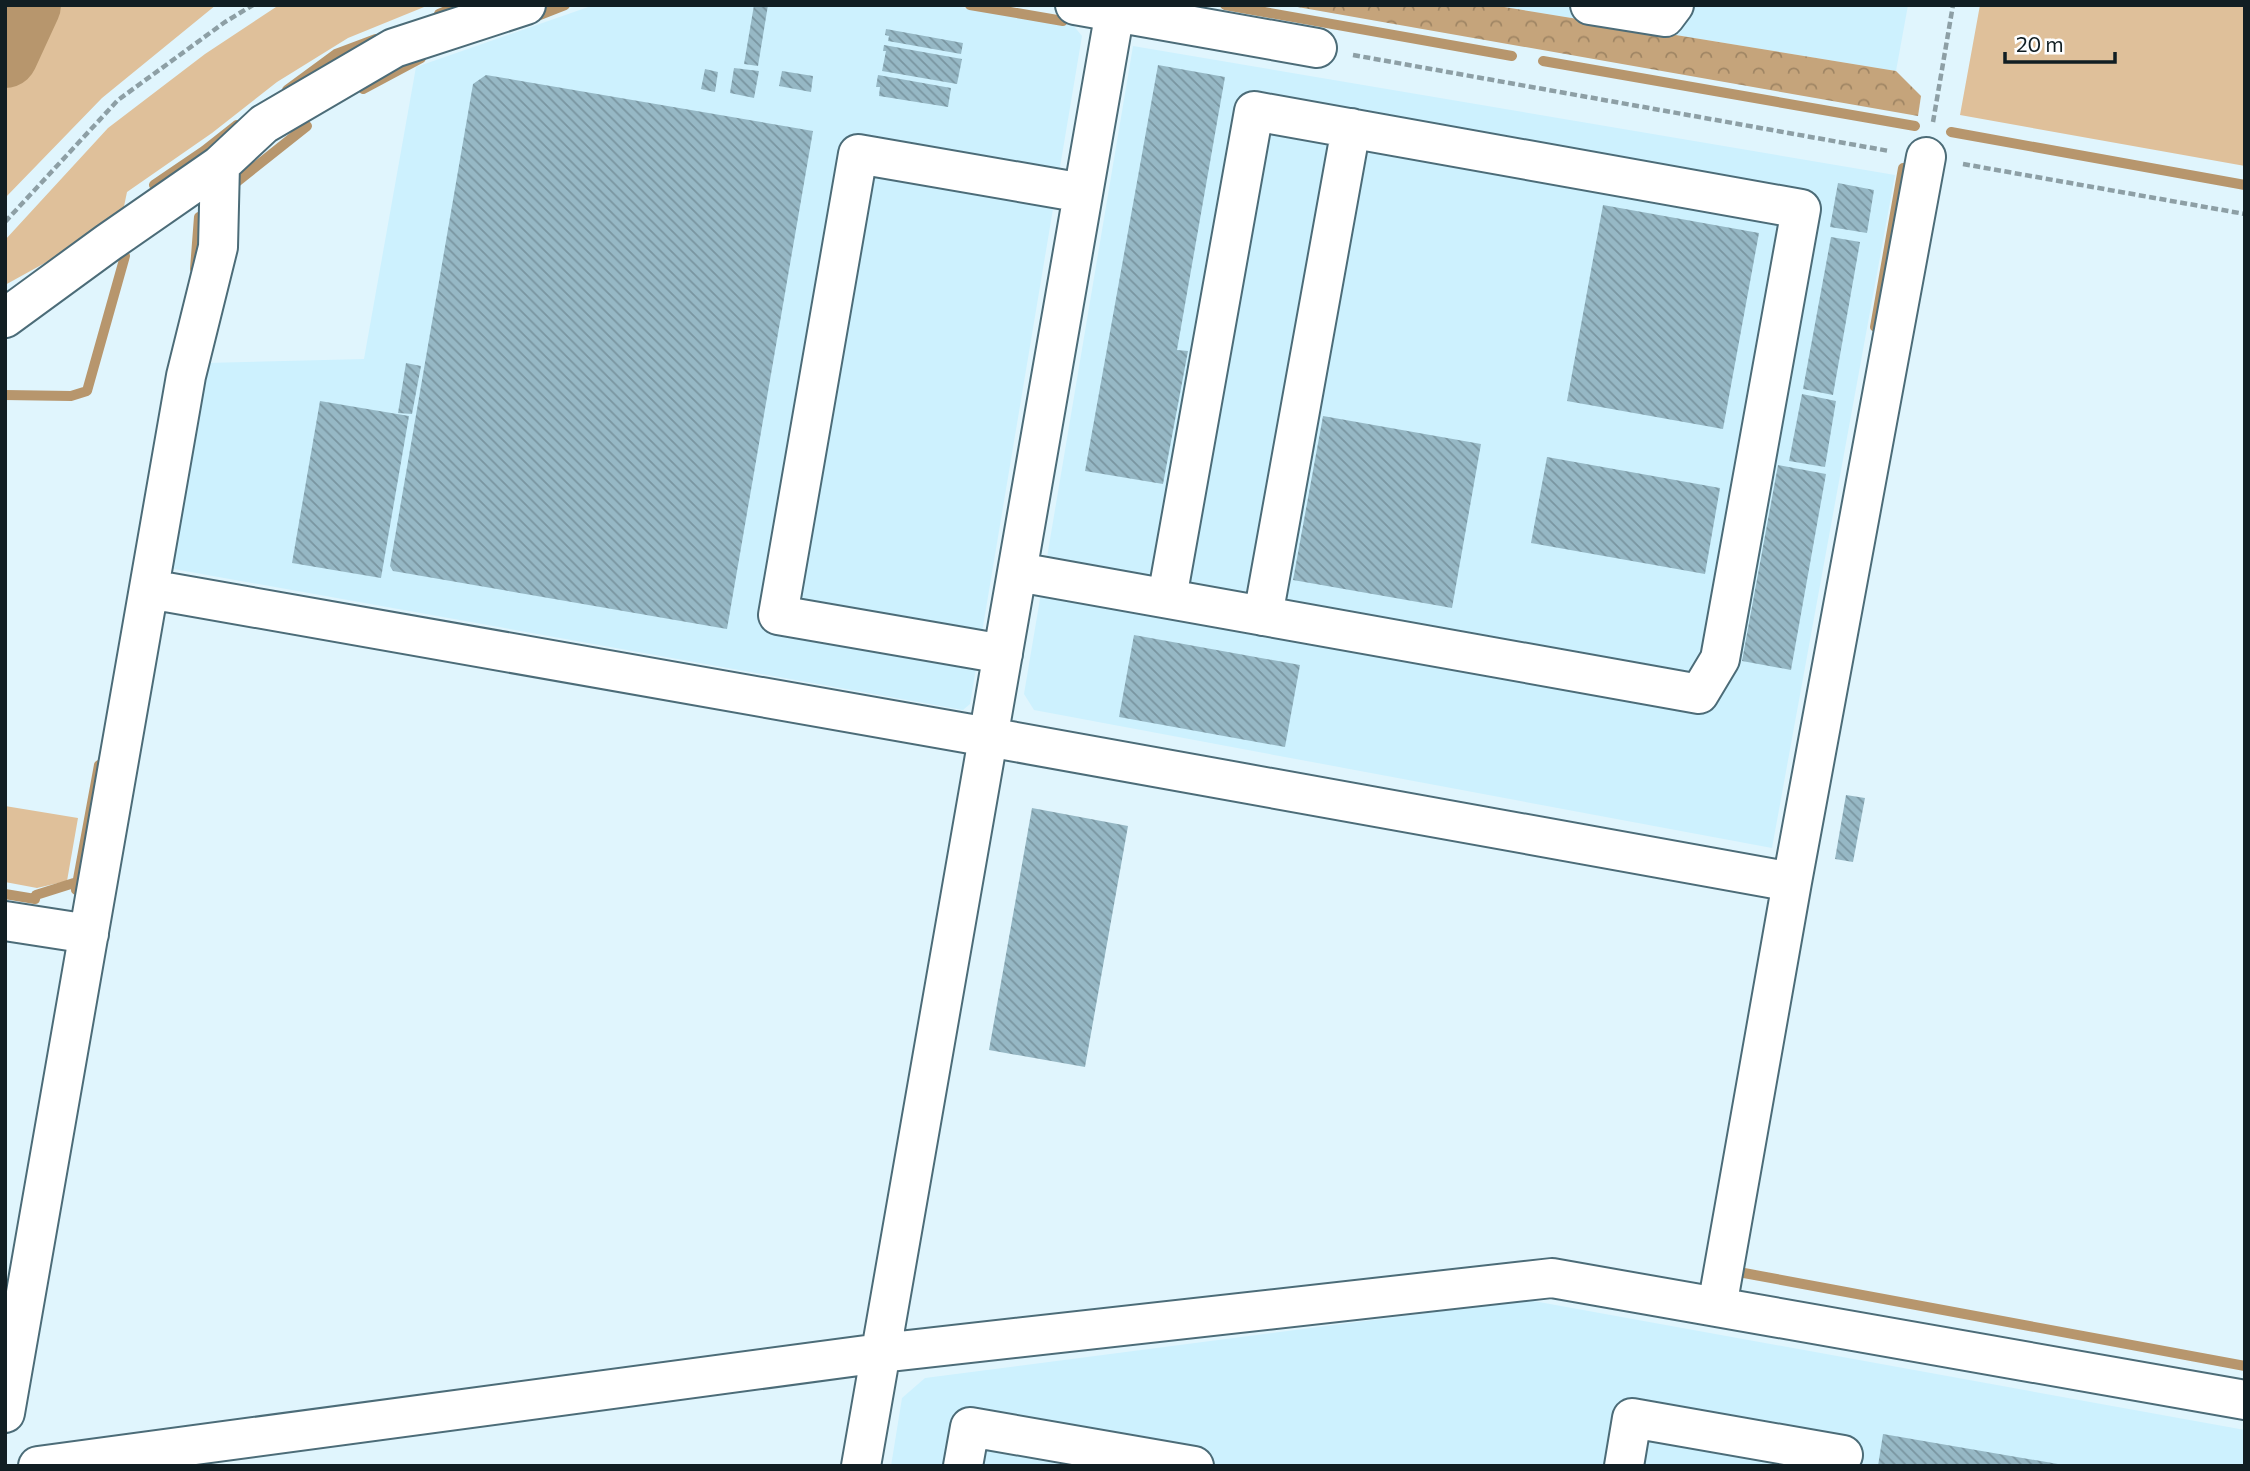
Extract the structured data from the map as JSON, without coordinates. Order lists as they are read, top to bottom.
{
  "scale_bar": "20 m"
}
